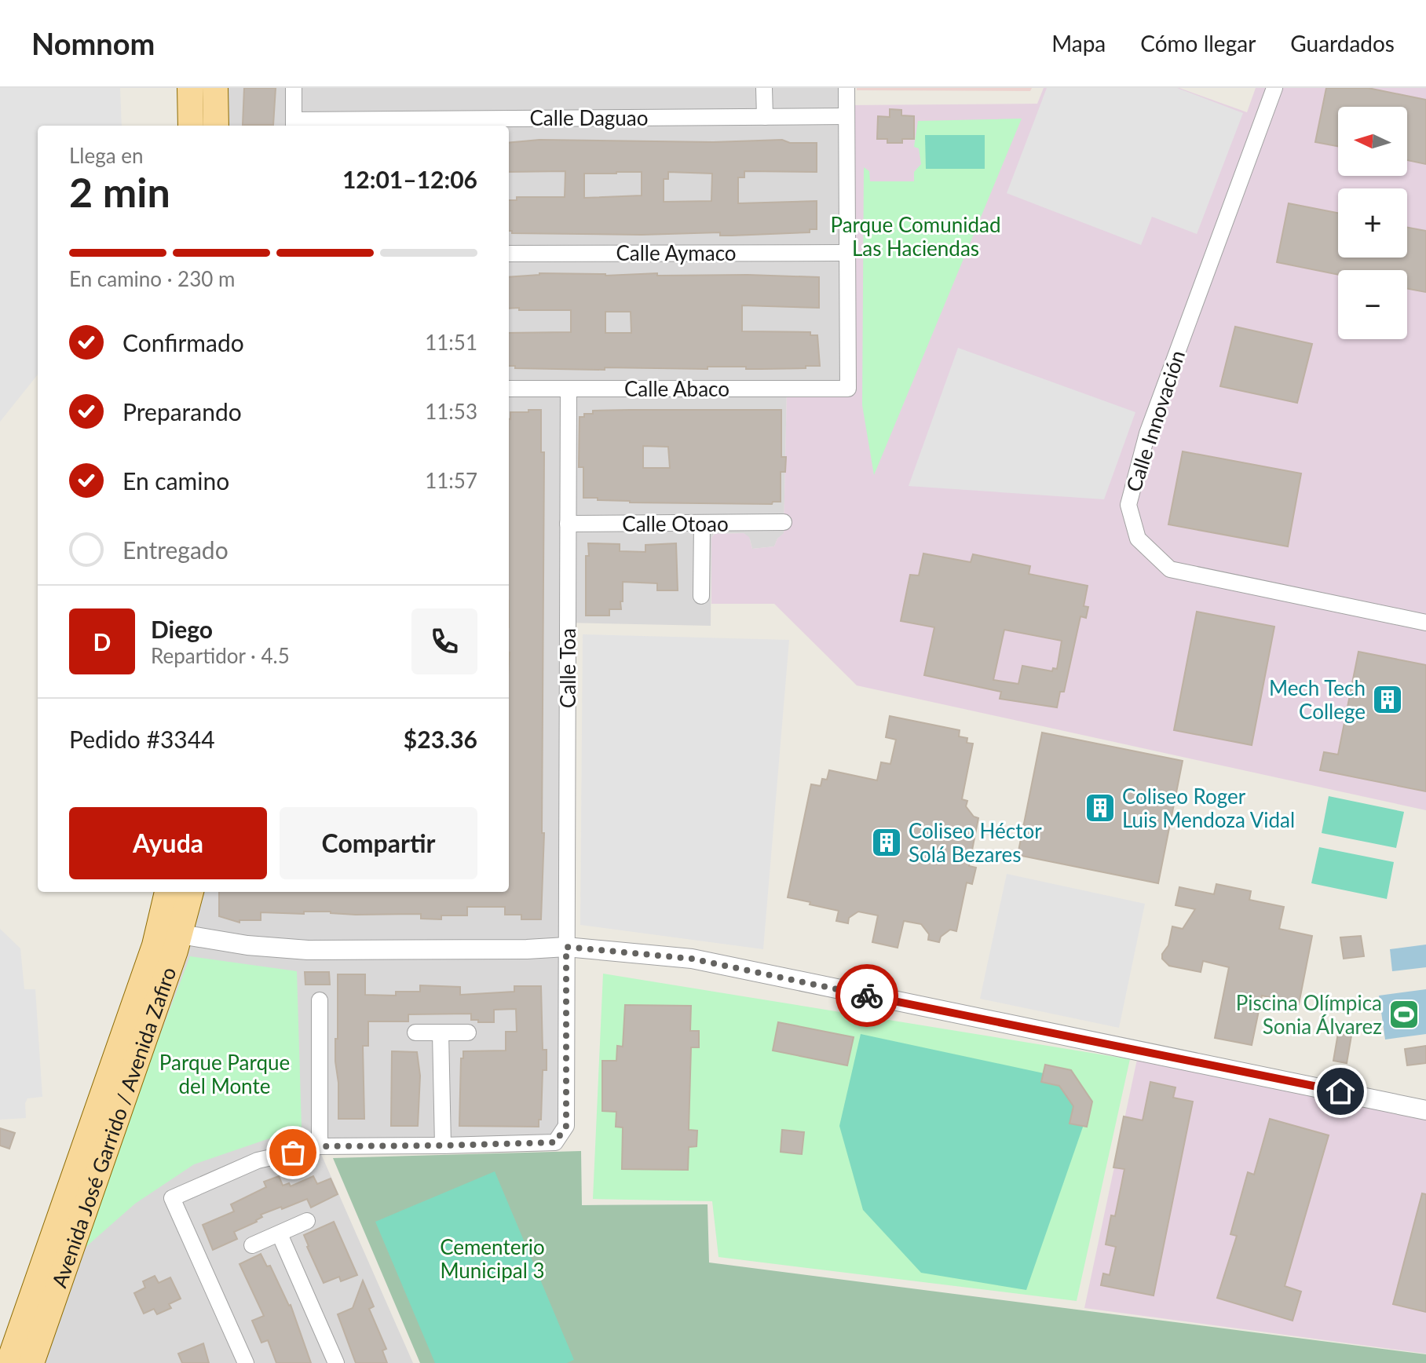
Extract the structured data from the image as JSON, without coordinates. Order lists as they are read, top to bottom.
{
  "streets": {
    "main road": ["Avenida José Garrido / Avenida Zafiro"],
    "street": [
      "Calle Daguao",
      "Calle Aymaco",
      "Calle Abaco",
      "Calle Innovación",
      "Calle Otoao",
      "Calle Toa"
    ]
  },
  "crossings": [
    ["Calle Aymaco", "Calle Abaco"],
    ["Calle Abaco", "Calle Toa"],
    ["Calle Otoao", "Calle Toa"]
  ],
  "parks": ["Parque Comunidad Las Haciendas", "Parque Parque del Monte", "Cementerio Municipal 3"],
  "places": {
    "building": ["Mech Tech College", "Coliseo Roger Luis Mendoza Vidal", "Coliseo Héctor Solá Bezares"],
    "sports": ["Piscina Olímpica Sonia Álvarez"]
  },
  "north": "left",
  "page": {
    "header": "Nomnom",
    "nav": ["Mapa", "Cómo llegar", "Guardados"],
    "map_buttons": ["+", "−"],
    "heading": ["2 min", "Llega en", "12:01–12:06"],
    "panel": [
      "Diego",
      "Repartidor · 4.5",
      "Pedido #3344",
      "$23.36"
    ],
    "bar": "En camino · 230 m",
    "list": [
      ["Confirmado", "11:51"],
      ["Preparando", "11:53"],
      ["En camino", "11:57"],
      "Entregado"
    ],
    "round": "D",
    "buttons": ["Ayuda", "Compartir"]
  }
}
